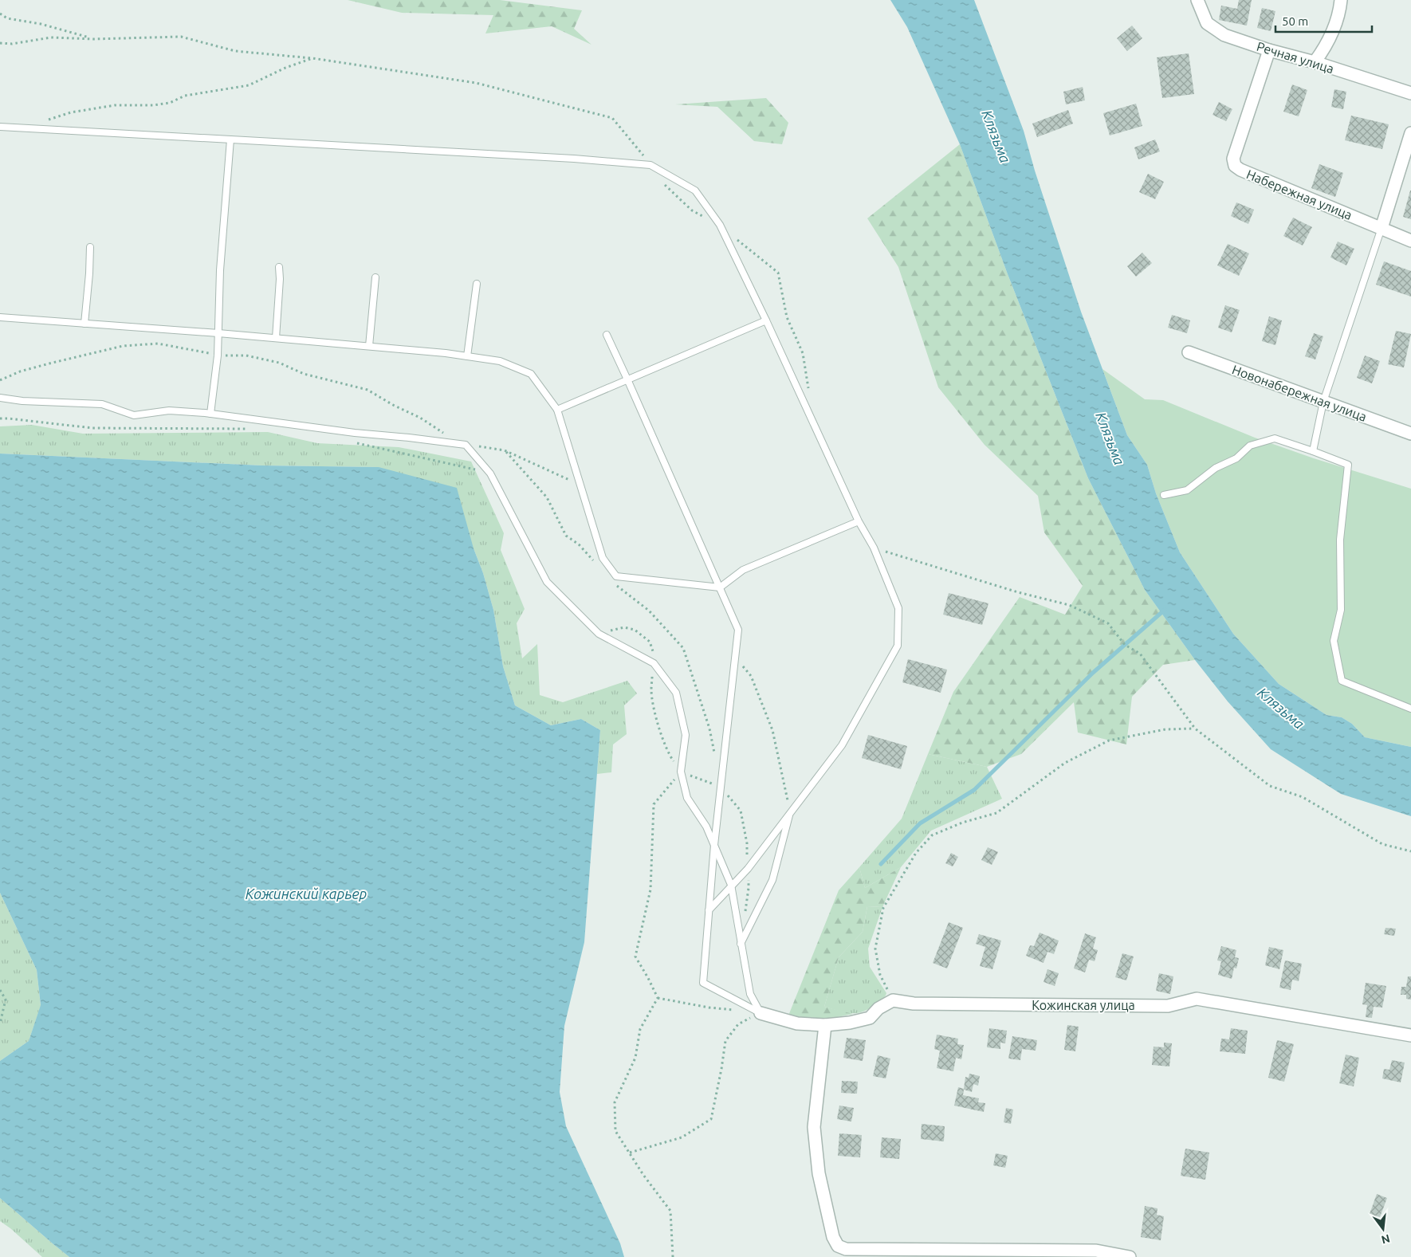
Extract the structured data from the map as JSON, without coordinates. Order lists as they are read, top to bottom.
{
  "streets": {
    "street": [
      "Речная улица",
      "Набережная улица",
      "Новонабережная улица",
      "Кожинская улица"
    ]
  },
  "crossings": [
    ["Речная улица", "Набережная улица"]
  ],
  "water": ["Клязьма", "Кожинский карьер"],
  "scale_bar": "50 m",
  "north": "bottom"
}
